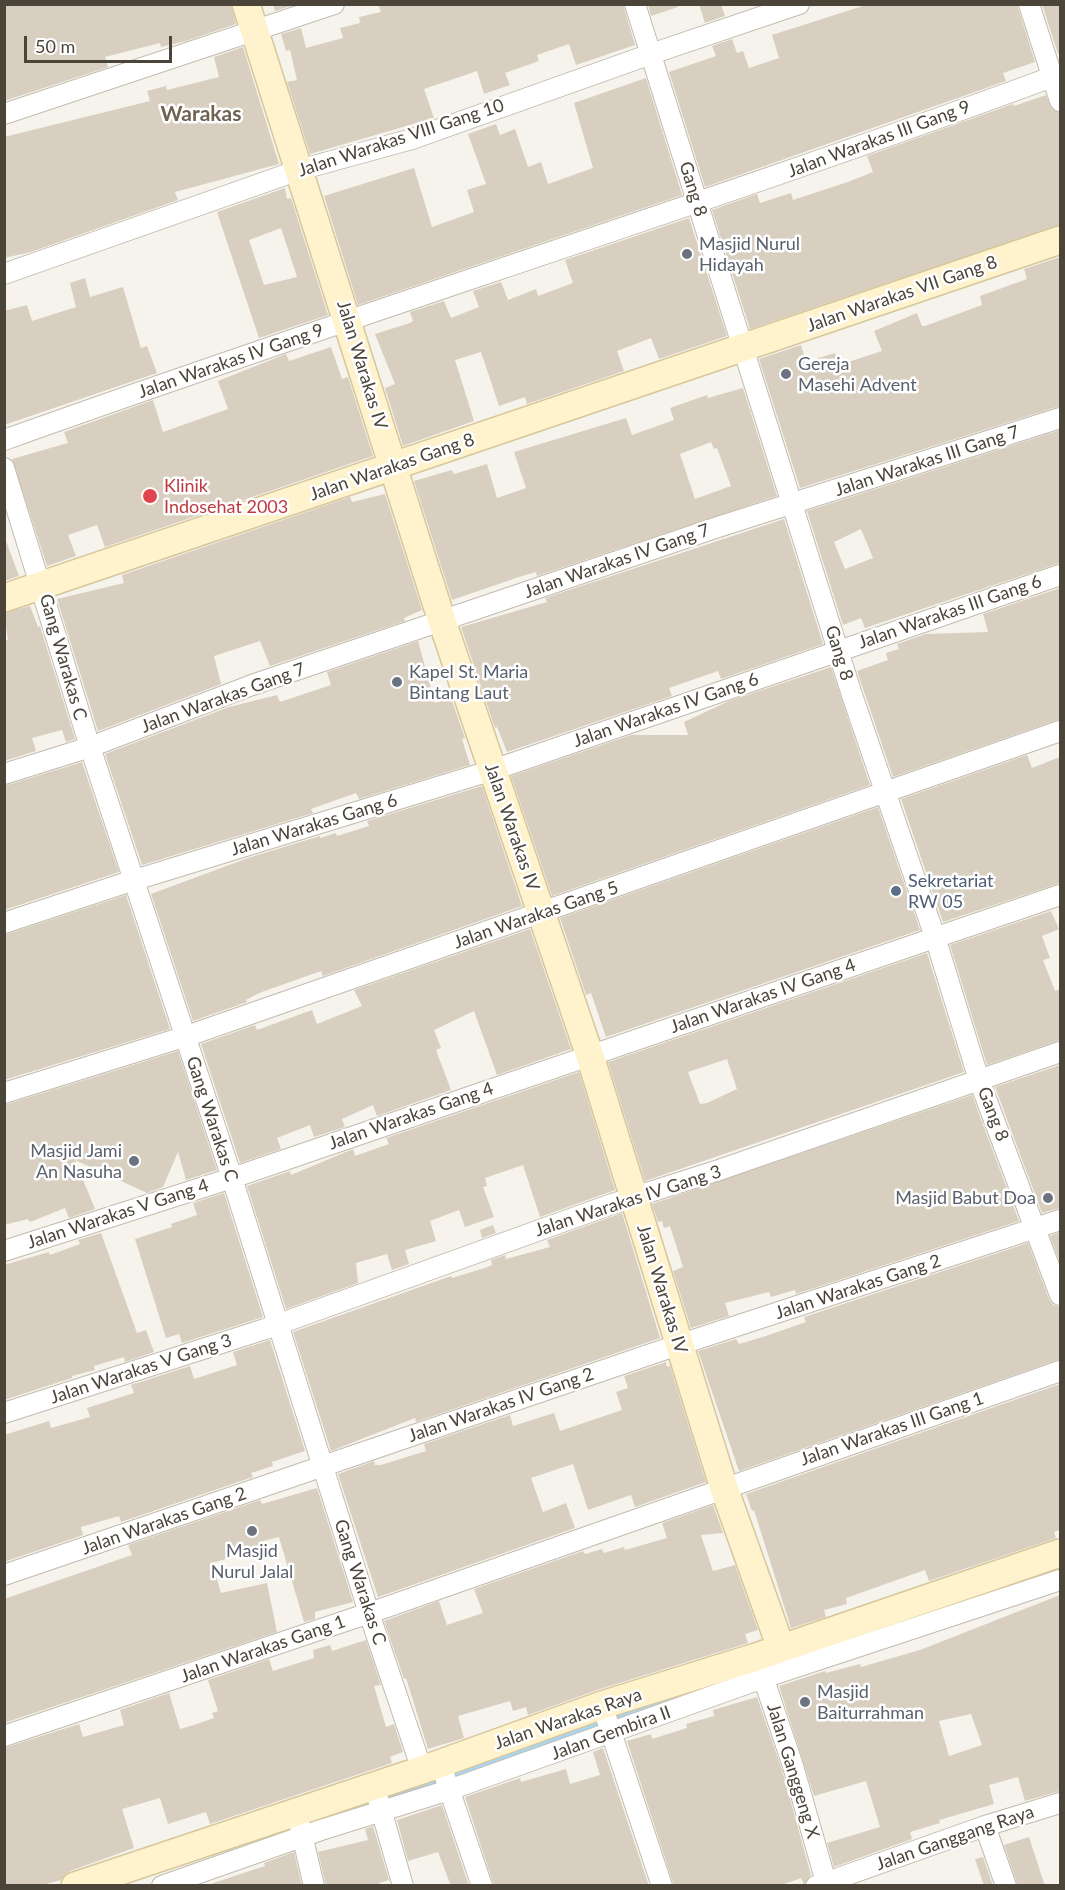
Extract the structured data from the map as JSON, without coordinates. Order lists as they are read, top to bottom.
{
  "streets": {
    "street": [
      "Jalan Warakas VIII Gang 10",
      "Jalan Warakas III Gang 9",
      "Gang 8",
      "Jalan Warakas VII Gang 8",
      "Jalan Warakas IV Gang 9",
      "Jalan Warakas IV",
      "Jalan Warakas III Gang 7",
      "Jalan Warakas Gang 8",
      "Jalan Warakas IV Gang 7",
      "Jalan Warakas III Gang 6",
      "Gang Warakas C",
      "Jalan Warakas Gang 7",
      "Jalan Warakas IV Gang 6",
      "Jalan Warakas Gang 6",
      "Jalan Warakas Gang 5",
      "Jalan Warakas IV Gang 4",
      "Jalan Warakas Gang 4",
      "Jalan Warakas IV Gang 3",
      "Jalan Warakas V Gang 4",
      "Jalan Warakas Gang 2",
      "Jalan Warakas V Gang 3",
      "Jalan Warakas IV Gang 2",
      "Jalan Warakas III Gang 1",
      "Jalan Warakas Gang 1",
      "Jalan Warakas Raya",
      "Jalan Ganggeng X",
      "Jalan Ganggang Raya"
    ]
  },
  "crossings": [
    ["Jalan Warakas VIII Gang 10", "Gang 8"],
    ["Jalan Warakas VIII Gang 10", "Jalan Warakas IV"],
    ["Jalan Warakas III Gang 9", "Gang 8"],
    ["Jalan Warakas III Gang 9", "Jalan Warakas IV Gang 9"],
    ["Gang 8", "Jalan Warakas VII Gang 8"],
    ["Gang 8", "Jalan Warakas IV Gang 9"],
    ["Gang 8", "Jalan Warakas III Gang 7"],
    ["Gang 8", "Jalan Warakas Gang 8"],
    ["Gang 8", "Jalan Warakas IV Gang 7"],
    ["Gang 8", "Jalan Warakas III Gang 6"],
    ["Gang 8", "Jalan Warakas IV Gang 6"],
    ["Gang 8", "Jalan Warakas Gang 5"],
    ["Gang 8", "Jalan Warakas IV Gang 4"],
    ["Gang 8", "Jalan Warakas IV Gang 3"],
    ["Gang 8", "Jalan Warakas Gang 2"],
    ["Jalan Warakas VII Gang 8", "Jalan Warakas Gang 8"],
    ["Jalan Warakas IV Gang 9", "Jalan Warakas IV"],
    ["Jalan Warakas IV", "Jalan Warakas Gang 8"],
    ["Jalan Warakas IV", "Jalan Warakas IV Gang 7"],
    ["Jalan Warakas IV", "Jalan Warakas Gang 7"],
    ["Jalan Warakas IV", "Jalan Warakas IV Gang 6"],
    ["Jalan Warakas IV", "Jalan Warakas Gang 6"],
    ["Jalan Warakas IV", "Jalan Warakas Gang 5"],
    ["Jalan Warakas IV", "Jalan Warakas IV Gang 4"],
    ["Jalan Warakas IV", "Jalan Warakas Gang 4"],
    ["Jalan Warakas IV", "Jalan Warakas IV Gang 3"],
    ["Jalan Warakas IV", "Jalan Warakas Gang 2"],
    ["Jalan Warakas IV", "Jalan Warakas IV Gang 2"],
    ["Jalan Warakas IV", "Jalan Warakas III Gang 1"],
    ["Jalan Warakas IV", "Jalan Warakas Gang 1"],
    ["Jalan Warakas IV", "Jalan Warakas Raya"],
    ["Jalan Warakas IV", "Jalan Ganggeng X"],
    ["Jalan Warakas III Gang 7", "Jalan Warakas IV Gang 7"],
    ["Jalan Warakas Gang 8", "Gang Warakas C"],
    ["Jalan Warakas IV Gang 7", "Jalan Warakas Gang 7"],
    ["Jalan Warakas III Gang 6", "Jalan Warakas IV Gang 6"],
    ["Gang Warakas C", "Jalan Warakas Gang 7"],
    ["Gang Warakas C", "Jalan Warakas Gang 6"],
    ["Gang Warakas C", "Jalan Warakas Gang 5"],
    ["Gang Warakas C", "Jalan Warakas Gang 4"],
    ["Gang Warakas C", "Jalan Warakas IV Gang 3"],
    ["Gang Warakas C", "Jalan Warakas V Gang 4"],
    ["Gang Warakas C", "Jalan Warakas Gang 2"],
    ["Gang Warakas C", "Jalan Warakas V Gang 3"],
    ["Gang Warakas C", "Jalan Warakas IV Gang 2"],
    ["Gang Warakas C", "Jalan Warakas Gang 1"],
    ["Gang Warakas C", "Jalan Warakas Raya"],
    ["Jalan Warakas IV Gang 6", "Jalan Warakas Gang 6"],
    ["Jalan Warakas IV Gang 4", "Jalan Warakas Gang 4"],
    ["Jalan Warakas Gang 4", "Jalan Warakas V Gang 4"],
    ["Jalan Warakas IV Gang 3", "Jalan Warakas V Gang 3"],
    ["Jalan Warakas Gang 2", "Jalan Warakas IV Gang 2"],
    ["Jalan Warakas III Gang 1", "Jalan Warakas Gang 1"],
    ["Jalan Warakas Raya", "Jalan Ganggeng X"],
    ["Jalan Ganggeng X", "Jalan Ganggang Raya"]
  ],
  "districts": ["Warakas"],
  "places": [
    "Masjid Nurul Hidayah",
    "Gereja Masehi Advent",
    "Klinik Indosehat 2003",
    "Kapel St. Maria Bintang Laut",
    "Sekretariat RW 05",
    "Masjid Jami An Nasuha",
    "Masjid Babut Doa",
    "Masjid Nurul Jalal",
    "Masjid Baiturrahman"
  ],
  "scale_bar": "50 m"
}
